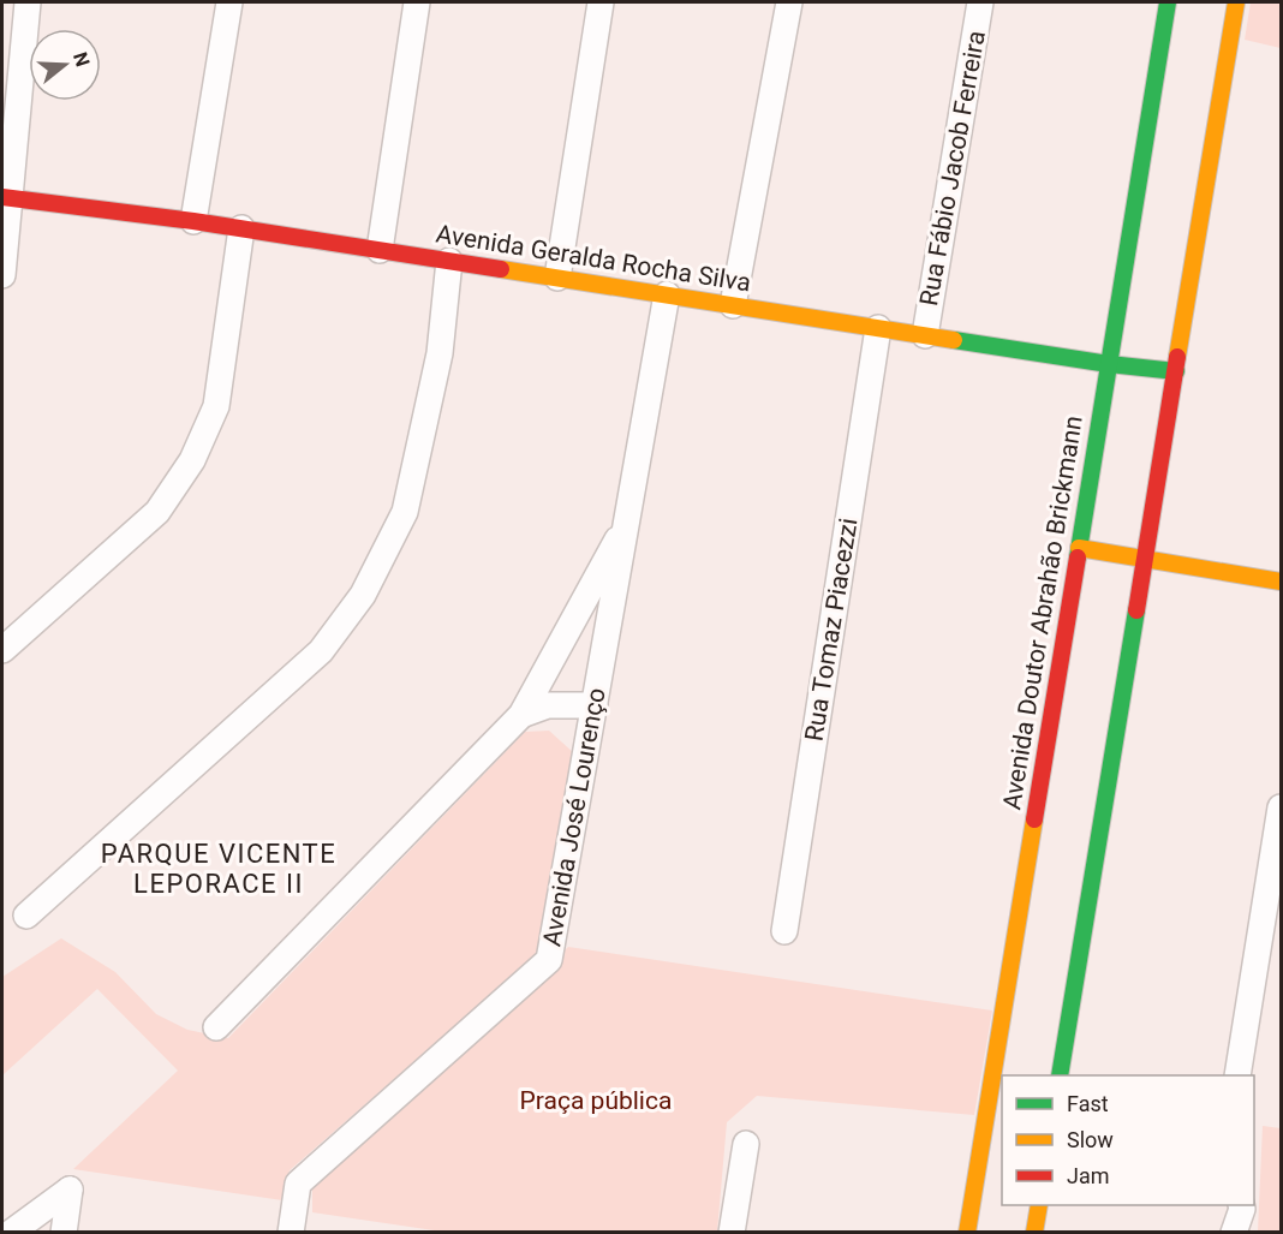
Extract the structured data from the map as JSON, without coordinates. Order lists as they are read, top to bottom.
{
  "streets": {
    "main road": ["Avenida Geralda Rocha Silva", "Avenida Doutor Abrahão Brickmann"],
    "street": ["Rua Fábio Jacob Ferreira", "Rua Tomaz Piacezzi", "Avenida José Lourenço"]
  },
  "crossings": [
    ["Rua Fábio Jacob Ferreira", "Avenida Geralda Rocha Silva"],
    ["Avenida Geralda Rocha Silva", "Avenida Doutor Abrahão Brickmann"],
    ["Avenida Geralda Rocha Silva", "Rua Tomaz Piacezzi"],
    ["Avenida Geralda Rocha Silva", "Avenida José Lourenço"]
  ],
  "districts": ["PARQUE VICENTE LEPORACE II"],
  "parks": ["Praça pública"],
  "legend": ["Fast", "Slow", "Jam"],
  "north": "right"
}
